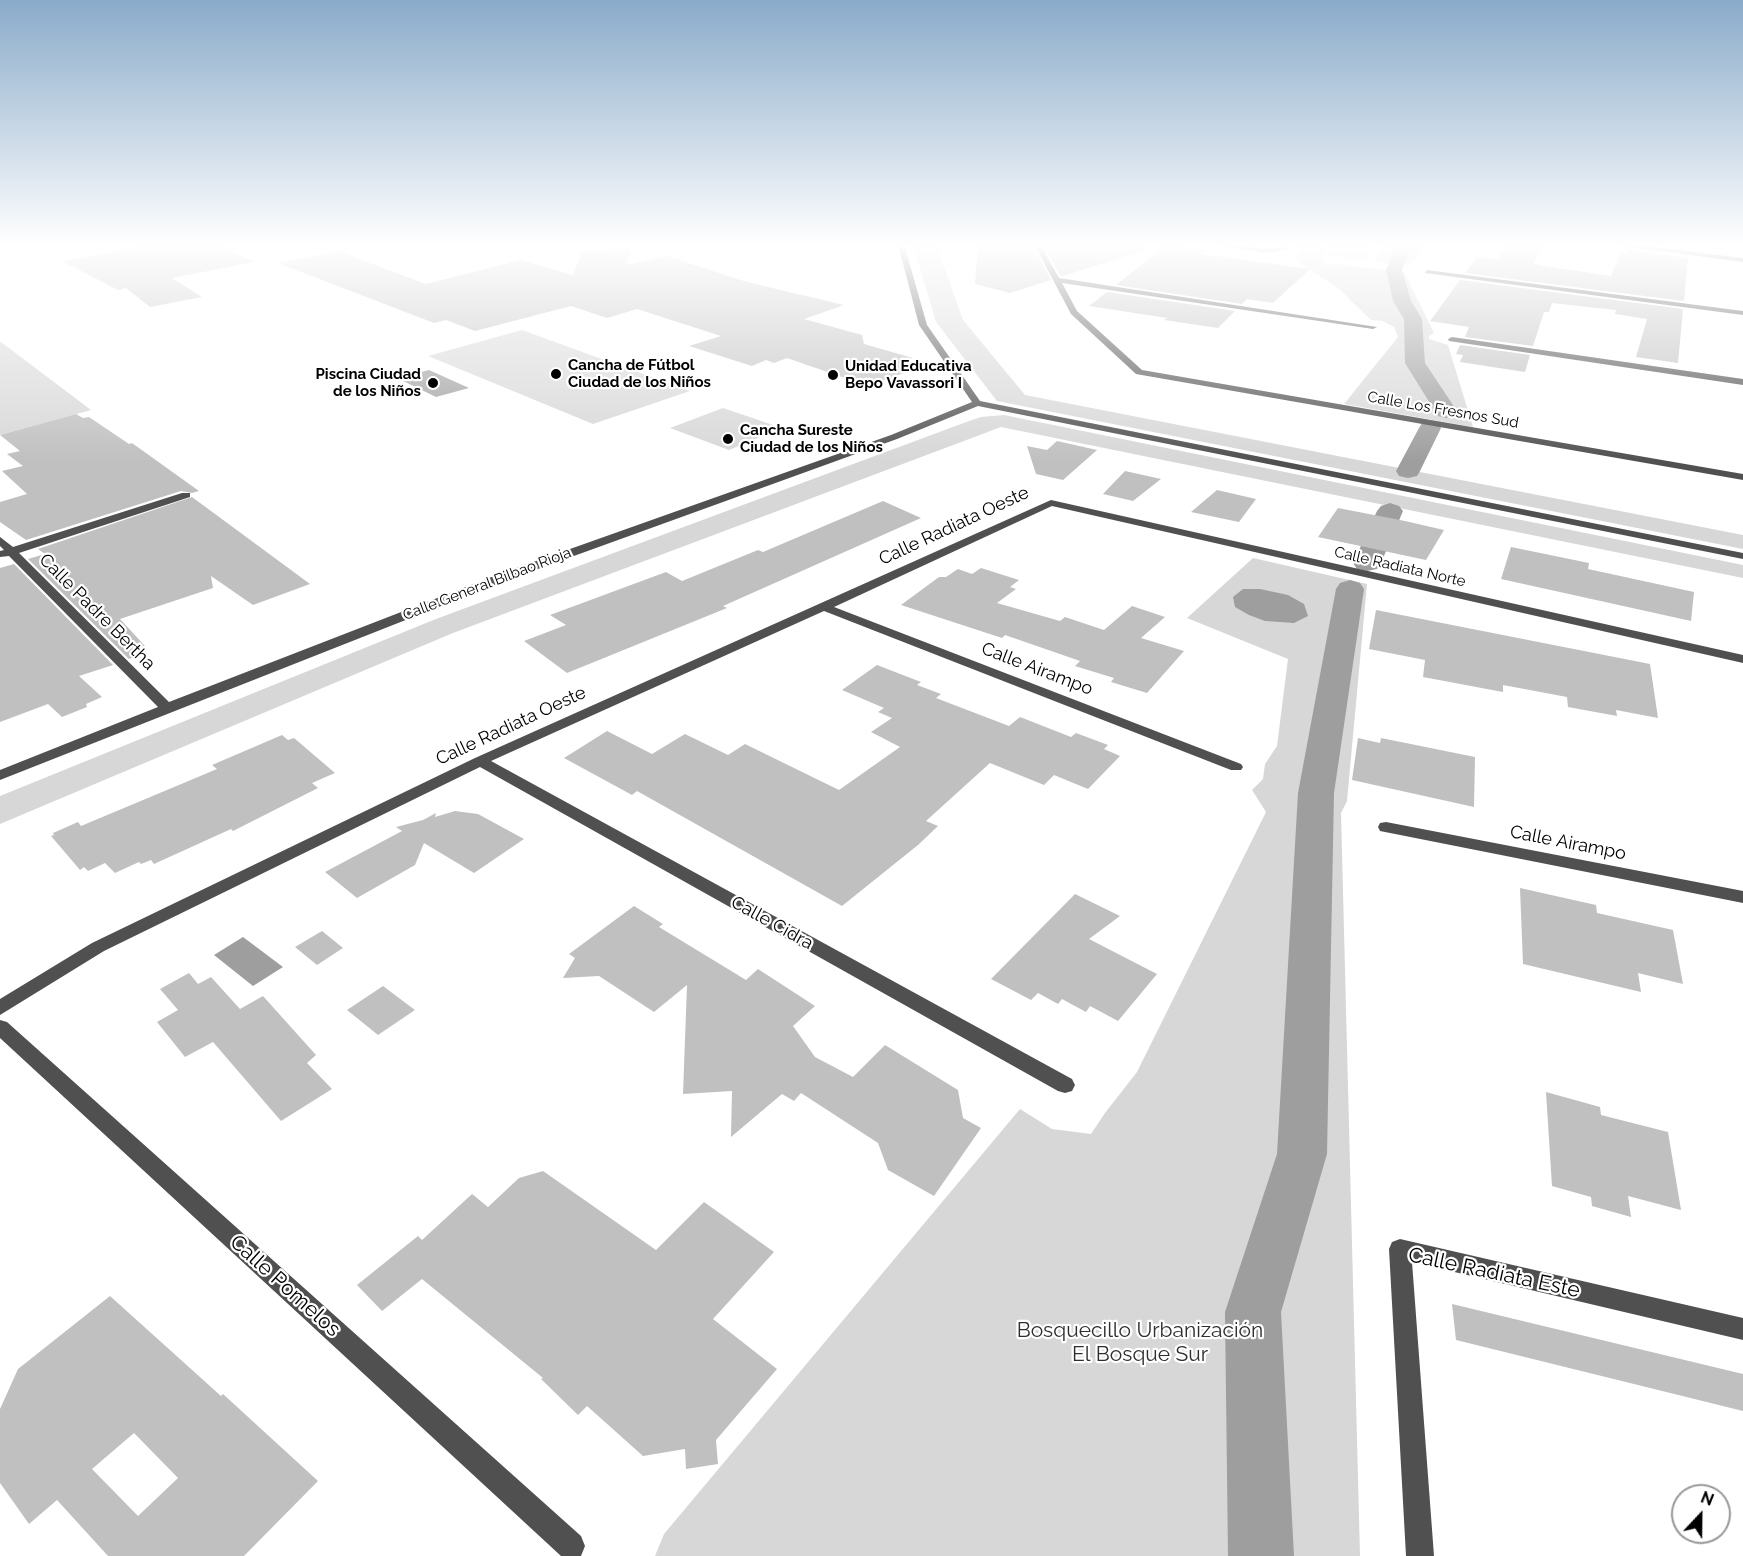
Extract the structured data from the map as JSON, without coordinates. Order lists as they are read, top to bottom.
{
  "streets": {
    "street": [
      "Calle Los Fresnos Sud",
      "Calle Radiata Oeste",
      "Calle Radiata Norte",
      "Calle General Bilbao Rioja",
      "Calle Padre Bertha",
      "Calle Airampo",
      "Calle Cidra",
      "Calle Radiata Este",
      "Calle Pomelos"
    ]
  },
  "crossings": [
    ["Calle Radiata Oeste", "Calle Radiata Norte"],
    ["Calle Radiata Oeste", "Calle Airampo"],
    ["Calle Radiata Oeste", "Calle Cidra"],
    ["Calle General Bilbao Rioja", "Calle Padre Bertha"]
  ],
  "parks": ["Bosquecillo Urbanización El Bosque Sur"],
  "places": [
    "Cancha de Fútbol Ciudad de los Niños",
    "Unidad Educativa Bepo Vavassori I",
    "Piscina Ciudad de los Niños",
    "Cancha Sureste Ciudad de los Niños"
  ],
  "north": "top"
}
